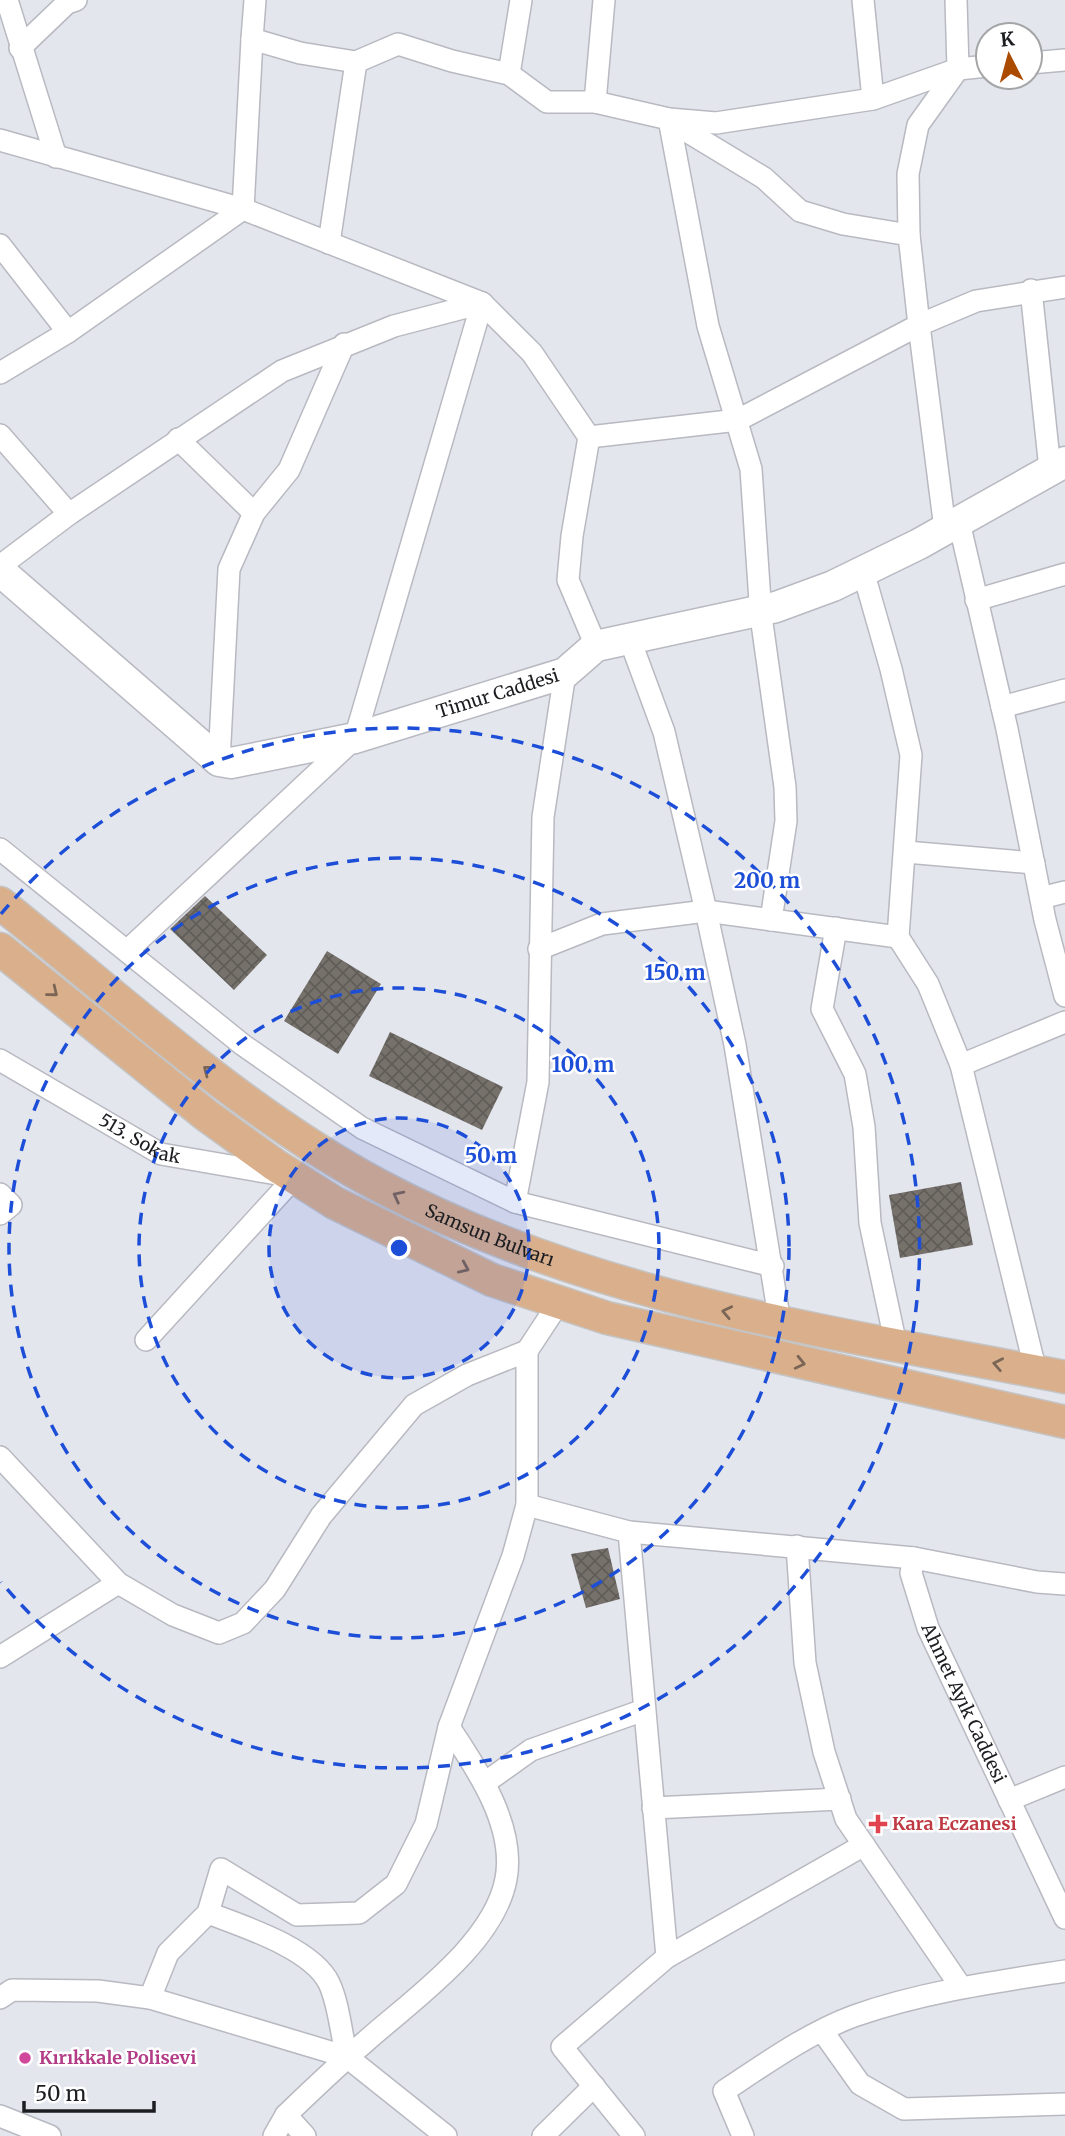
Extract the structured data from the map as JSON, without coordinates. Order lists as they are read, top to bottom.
{
  "streets": {
    "main road": ["Samsun Bulvarı"],
    "street": ["Timur Caddesi", "513. Sokak", "Ahmet Ayık Caddesi"]
  },
  "places": {
    "health": ["Kara Eczanesi"],
    "other": ["Kırıkkale Polisevi"]
  },
  "scale_bar": "50 m",
  "north": "top",
  "rings": [
    "200 m",
    "150 m",
    "100 m",
    "50 m"
  ]
}
